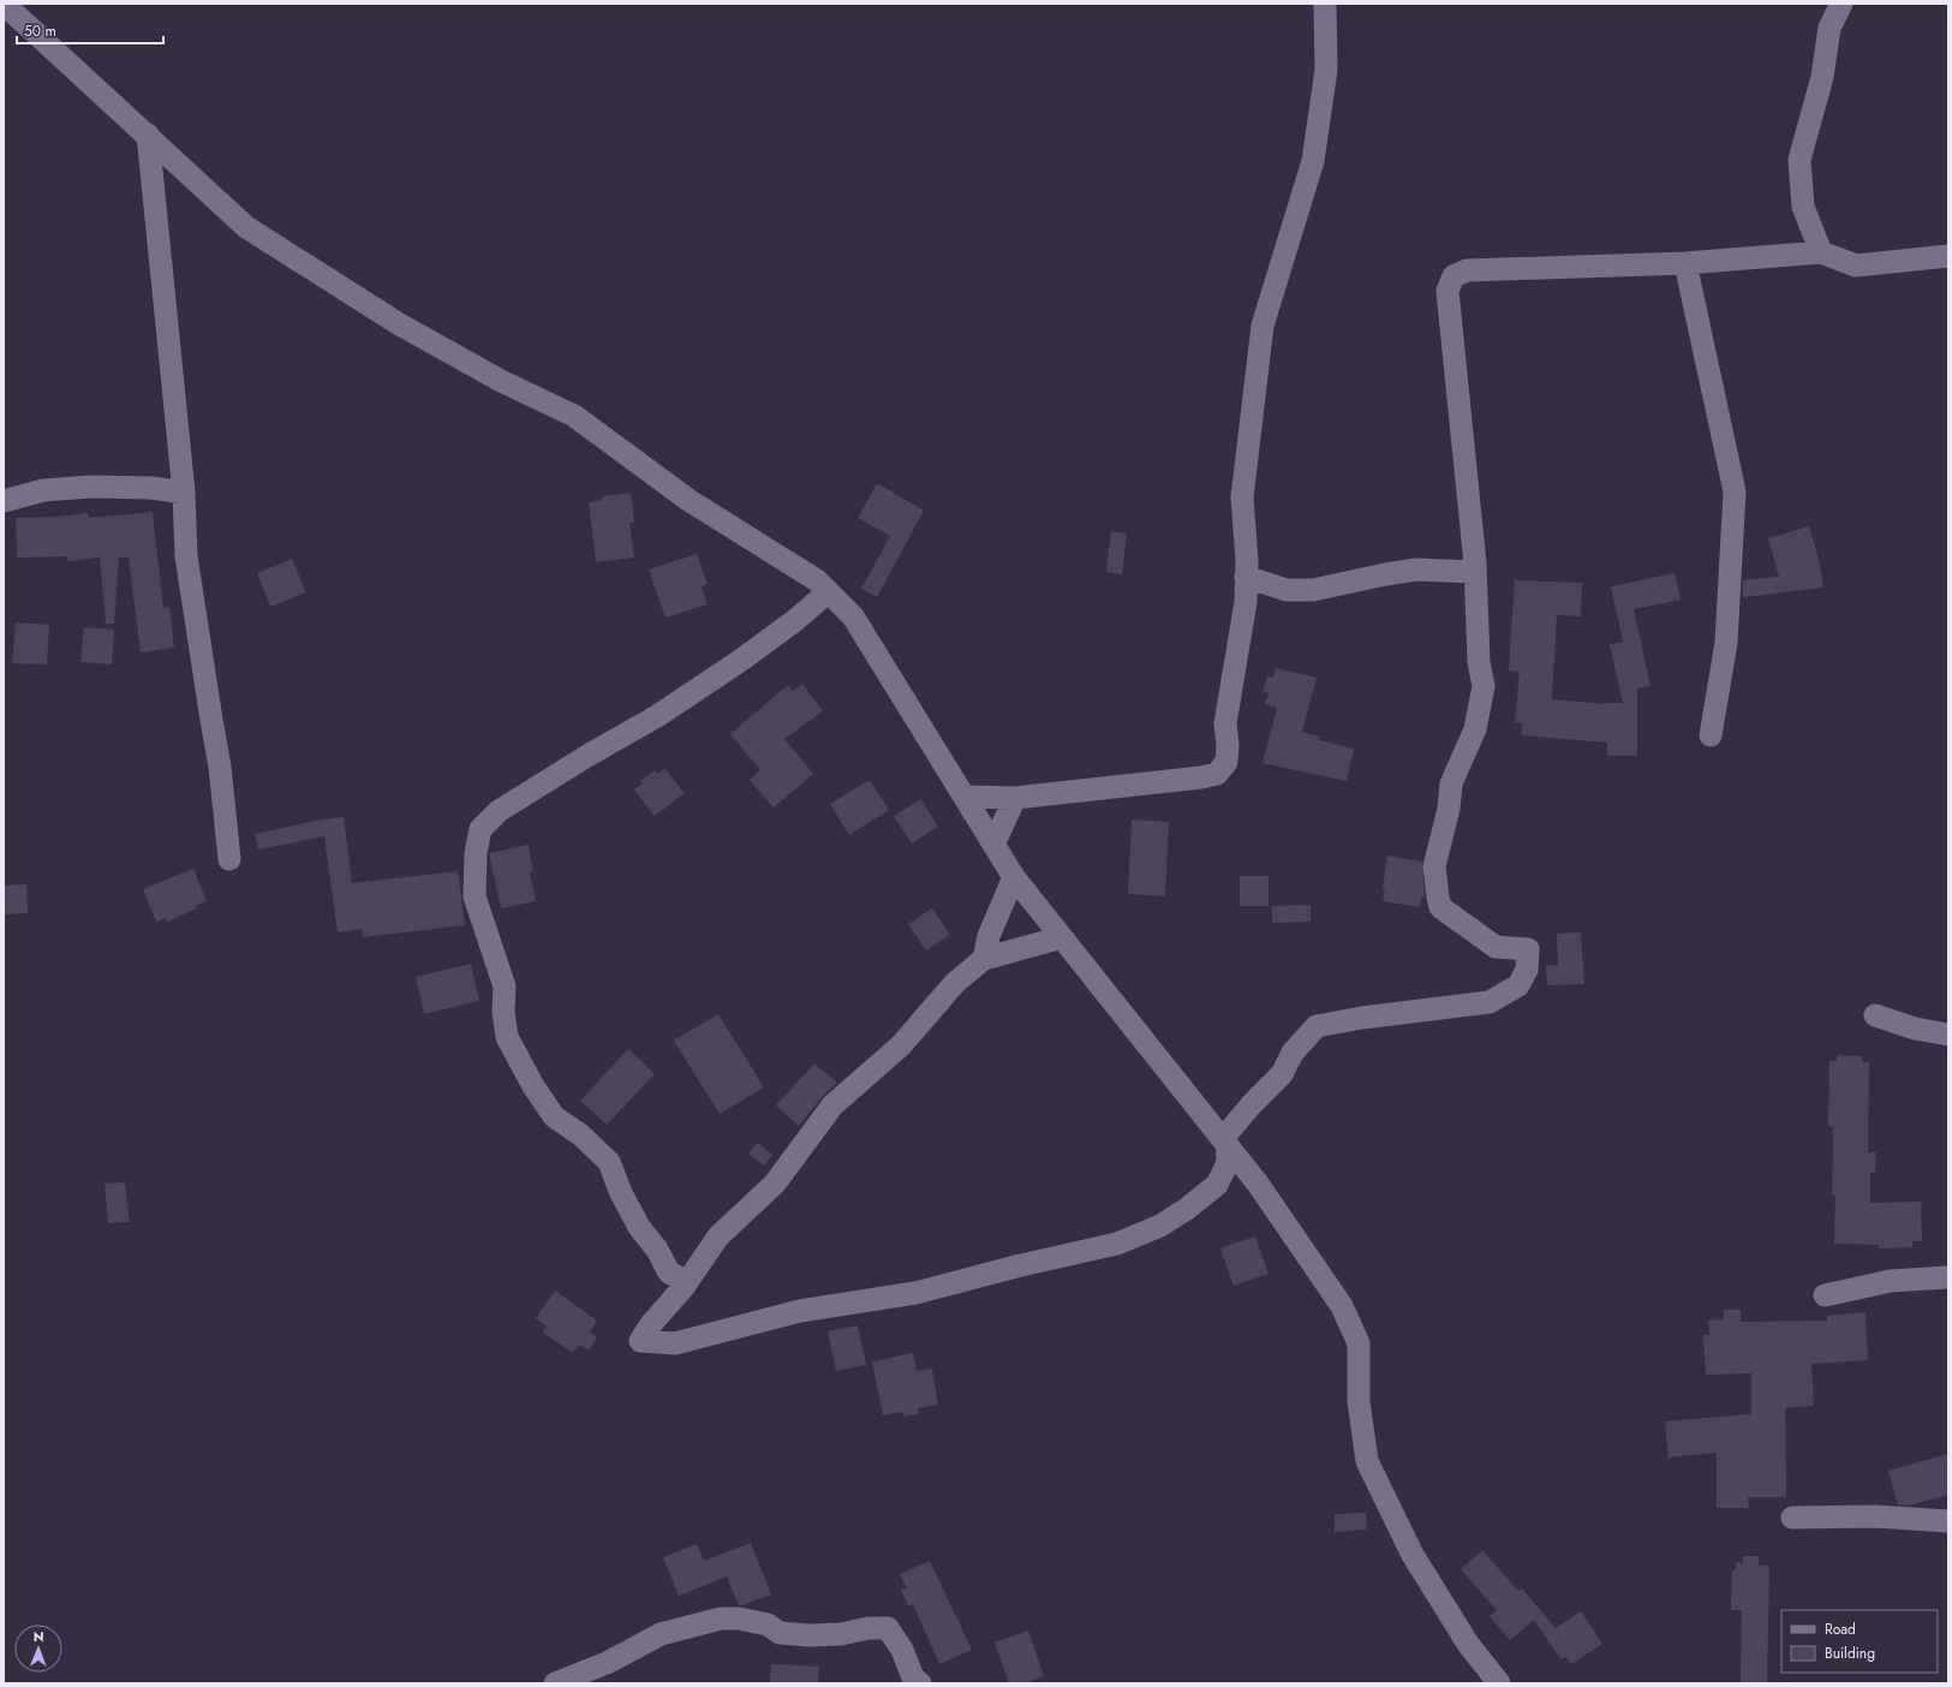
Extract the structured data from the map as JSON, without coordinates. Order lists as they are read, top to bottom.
{
  "legend": ["Road", "Building"],
  "scale_bar": "50 m",
  "north": "top"
}
